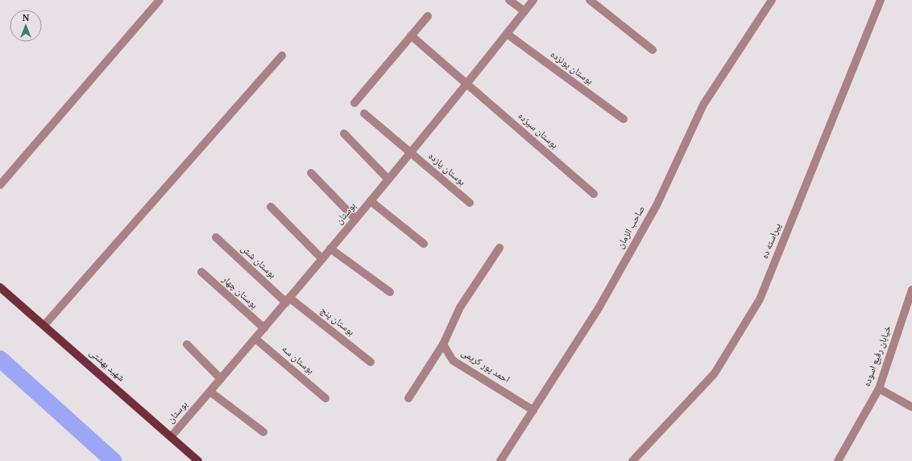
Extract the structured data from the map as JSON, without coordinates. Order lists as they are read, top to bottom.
{
  "streets": {
    "main road": ["شهید بهشتی"],
    "street": [
      "بوستان پونزده",
      "بوستان سیزده",
      "بوستان یازده",
      "بوستان",
      "صاحب الزمان",
      "پیراسته ده",
      "بوستان شش",
      "بوستان چهار",
      "بوستان پنج",
      "خیابان رفیع اسوده",
      "بوستان سه",
      "احمد پور کریمی"
    ]
  },
  "crossings": [
    ["بوستان پونزده", "بوستان"],
    ["بوستان سیزده", "بوستان"],
    ["بوستان یازده", "بوستان"],
    ["بوستان", "بوستان شش"],
    ["بوستان", "بوستان چهار"],
    ["بوستان", "بوستان پنج"],
    ["بوستان", "بوستان سه"],
    ["بوستان", "شهید بهشتی"],
    ["صاحب الزمان", "احمد پور کریمی"],
    ["بوستان شش", "بوستان پنج"]
  ],
  "north": "top"
}
